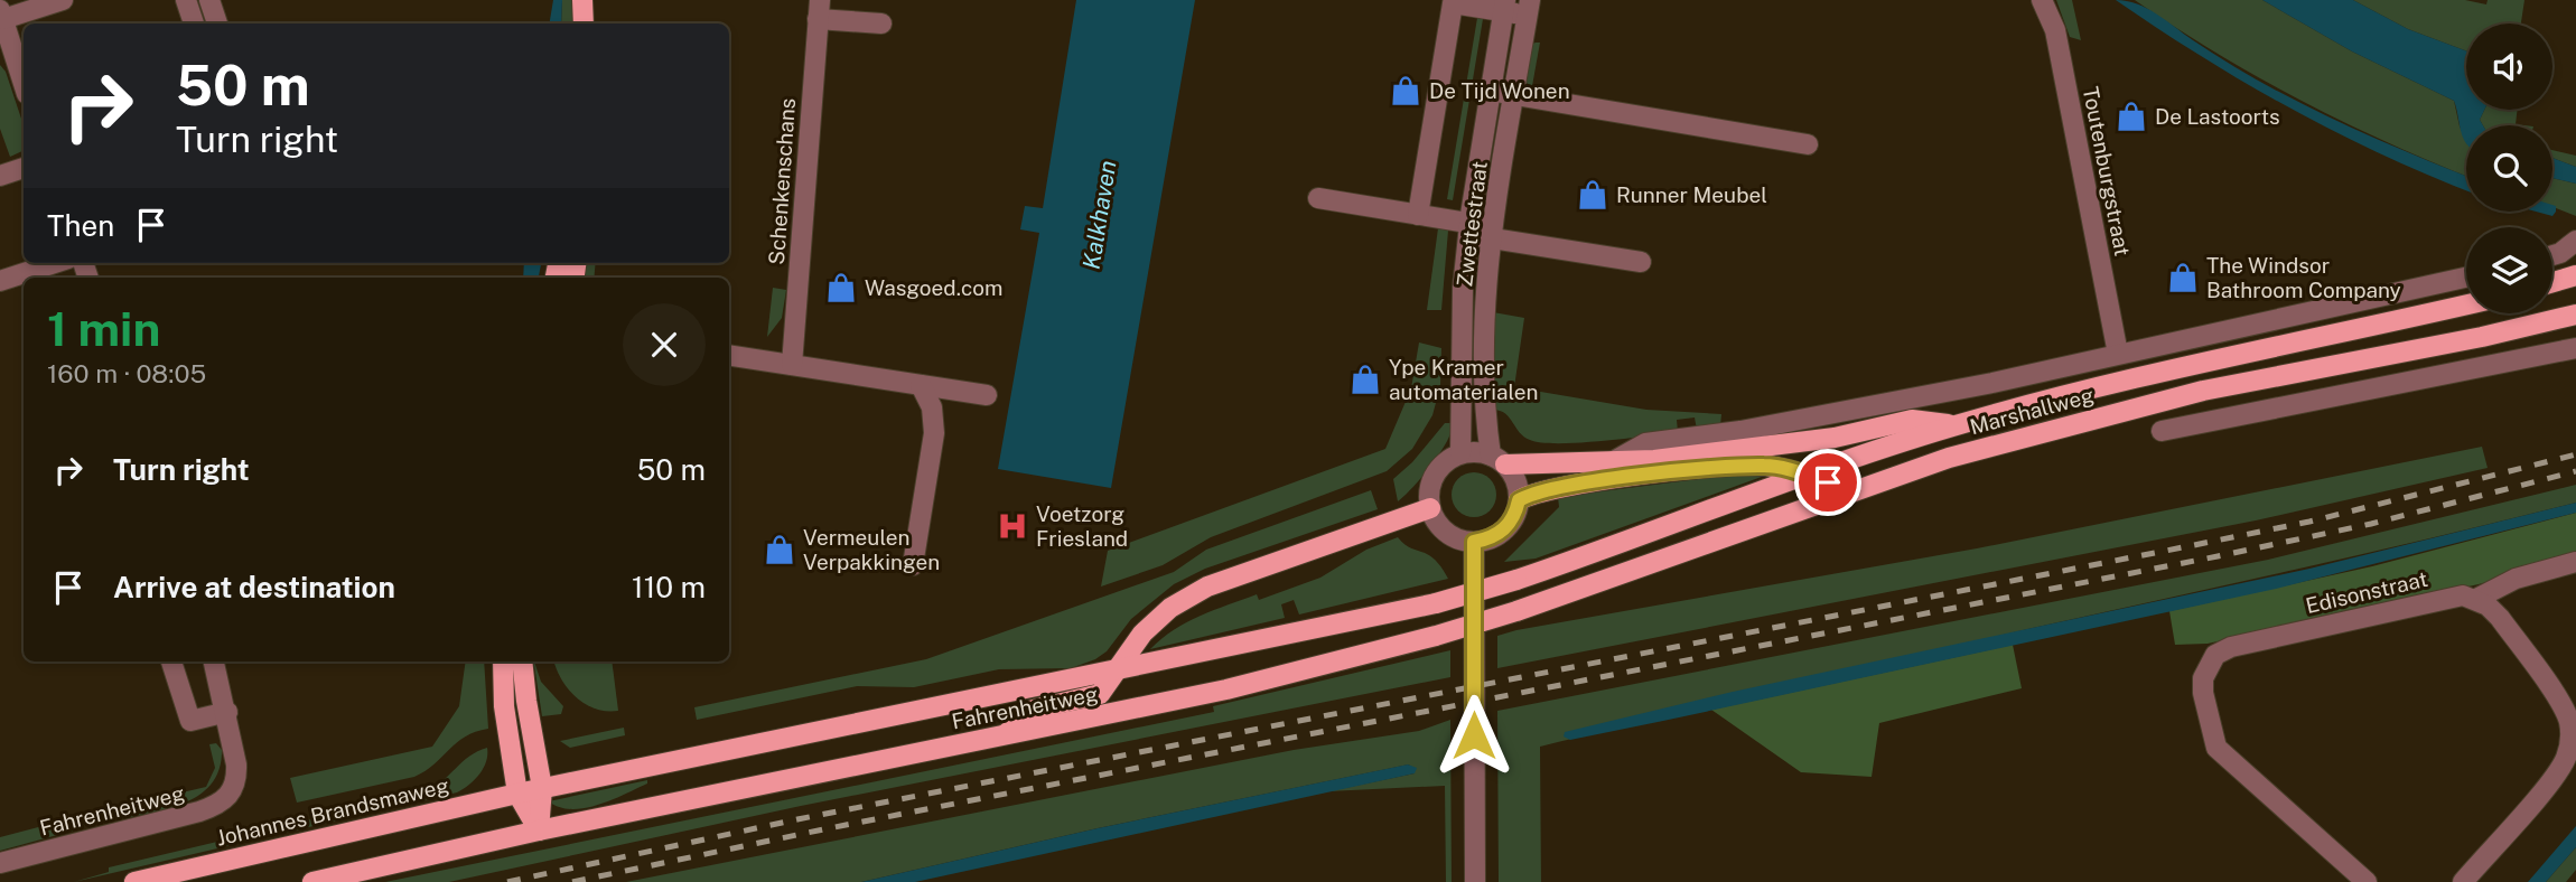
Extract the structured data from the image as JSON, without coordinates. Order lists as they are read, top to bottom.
{
  "streets": {
    "main road": ["Marshallweg", "Fahrenheitweg", "Johannes Brandsmaweg"],
    "street": [
      "Toutenburgstraat",
      "Schenkenschans",
      "Zwettestraat",
      "Edisonstraat"
    ]
  },
  "crossings": [
    ["Toutenburgstraat", "Marshallweg"],
    ["Marshallweg", "Fahrenheitweg"],
    ["Fahrenheitweg", "Johannes Brandsmaweg"]
  ],
  "water": ["Kalkhaven"],
  "places": {
    "shop": [
      "De Tijd Wonen",
      "De Lastoorts",
      "Runner Meubel",
      "The Windsor Bathroom Company",
      "Wasgoed.com",
      "Ype Kramer automaterialen",
      "Vermeulen Verpakkingen"
    ],
    "hospital": ["Voetzorg Friesland"]
  },
  "page": {
    "turn": ["50 m", "Turn right"],
    "then": "Then",
    "heading": ["1 min", "160 m · 08:05"],
    "list": [
      {
        "name": "Turn right",
        "value": "50 m"
      },
      {
        "name": "Arrive at destination",
        "value": "110 m"
      }
    ]
  }
}
